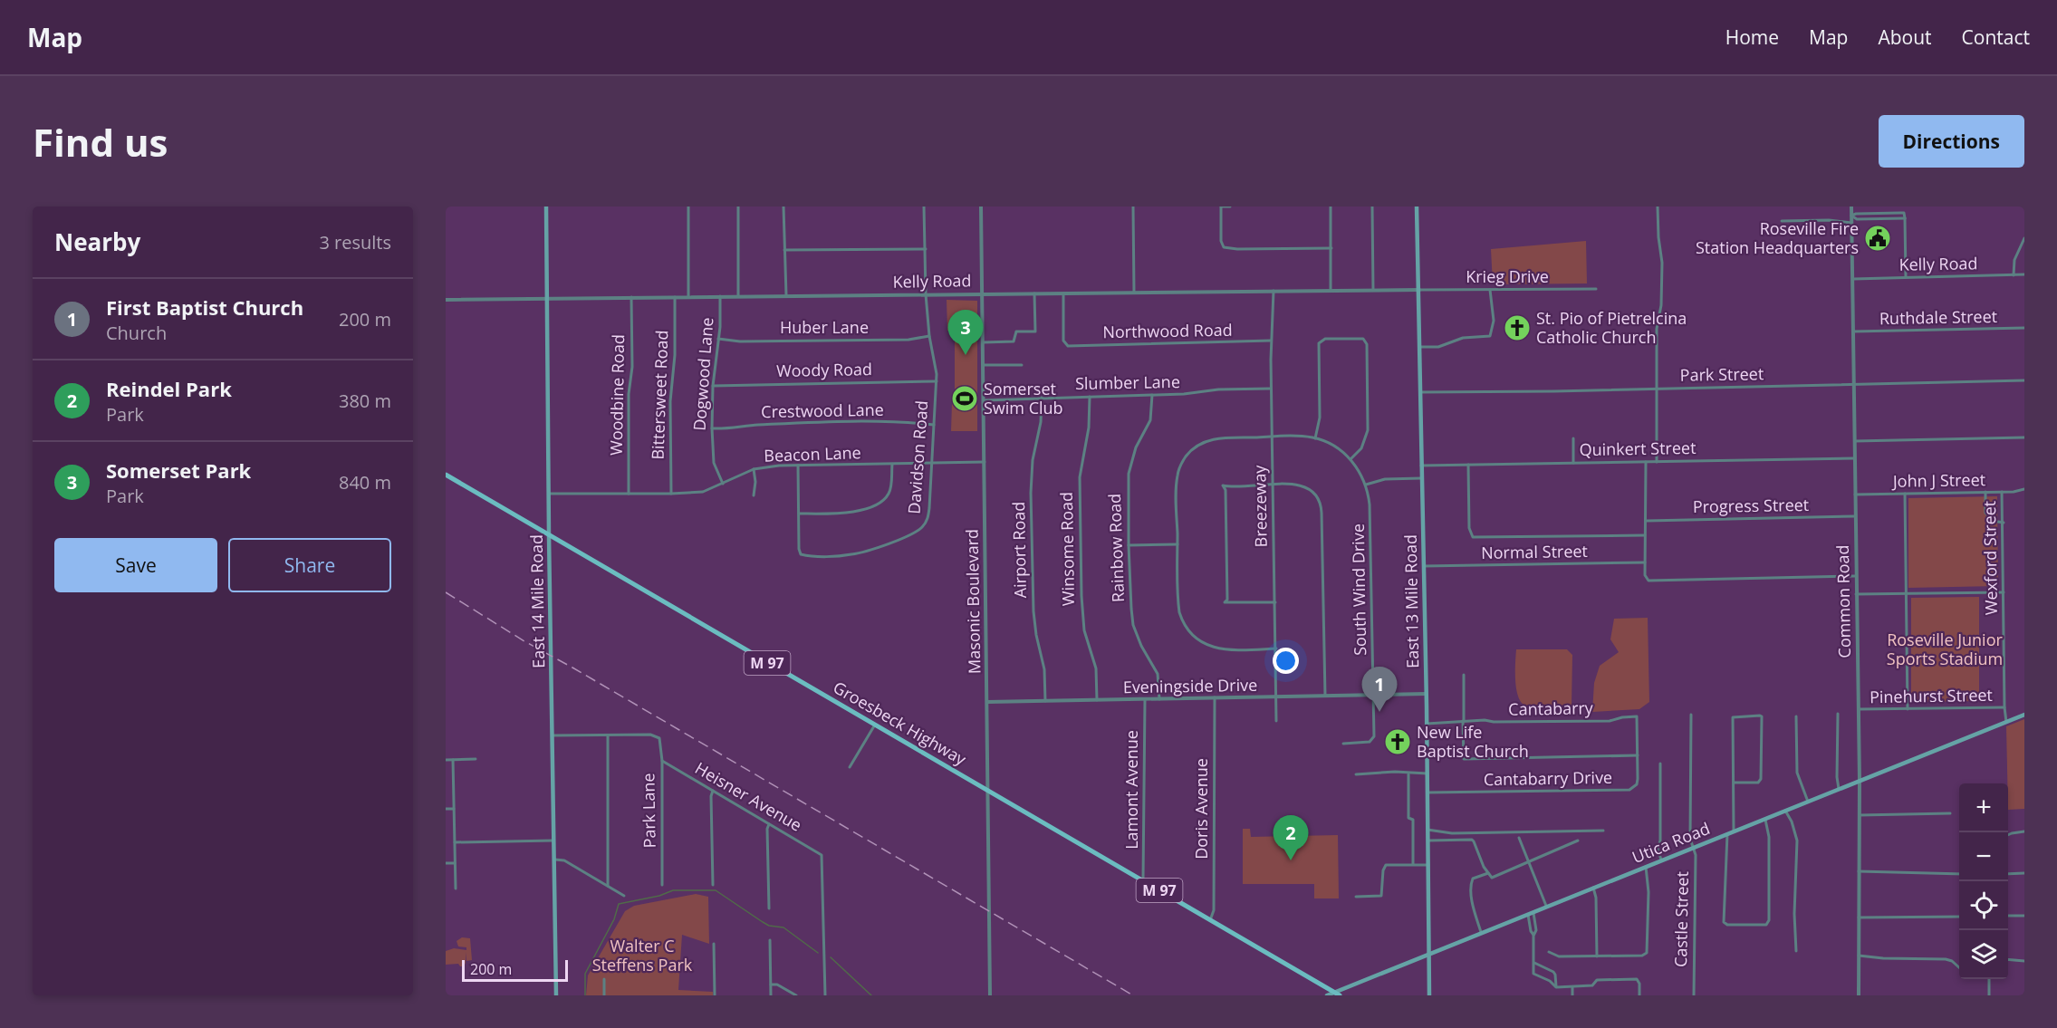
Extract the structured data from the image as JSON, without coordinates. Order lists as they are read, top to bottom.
{
  "streets": {
    "main road": [
      "East 14 Mile Road",
      "East 13 Mile Road",
      "M 97",
      "Groesbeck Highway",
      "Utica Road"
    ],
    "street": [
      "Kelly Road",
      "Krieg Drive",
      "Ruthdale Street",
      "Huber Lane",
      "Northwood Road",
      "Woody Road",
      "Dogwood Lane",
      "Park Street",
      "Slumber Lane",
      "Woodbine Road",
      "Bittersweet Road",
      "Crestwood Lane",
      "Quinkert Street",
      "Beacon Lane",
      "Davidson Road",
      "John J Street",
      "Breezeway",
      "Progress Street",
      "Rainbow Road",
      "Winsome Road",
      "Airport Road",
      "Normal Street",
      "Wexford Street",
      "South Wind Drive",
      "Masonic Boulevard",
      "Common Road",
      "Eveningside Drive",
      "Pinehurst Street",
      "Cantabarry",
      "Cantabarry Drive",
      "Lamont Avenue",
      "Heisner Avenue",
      "Doris Avenue",
      "Park Lane",
      "Castle Street"
    ]
  },
  "crossings": [
    ["Kelly Road", "Krieg Drive"],
    ["Kelly Road", "Northwood Road"],
    ["Kelly Road", "Dogwood Lane"],
    ["Kelly Road", "Woodbine Road"],
    ["Kelly Road", "Bittersweet Road"],
    ["Kelly Road", "Davidson Road"],
    ["Kelly Road", "Breezeway"],
    ["Kelly Road", "East 14 Mile Road"],
    ["Kelly Road", "Masonic Boulevard"],
    ["Kelly Road", "East 13 Mile Road"],
    ["Kelly Road", "Common Road"],
    ["Krieg Drive", "East 13 Mile Road"],
    ["Ruthdale Street", "Common Road"],
    ["Huber Lane", "Dogwood Lane"],
    ["Huber Lane", "Davidson Road"],
    ["Northwood Road", "Breezeway"],
    ["Woody Road", "Dogwood Lane"],
    ["Woody Road", "Davidson Road"],
    ["Dogwood Lane", "Crestwood Lane"],
    ["Dogwood Lane", "Beacon Lane"],
    ["Park Street", "East 13 Mile Road"],
    ["Park Street", "Common Road"],
    ["Slumber Lane", "Breezeway"],
    ["Slumber Lane", "Rainbow Road"],
    ["Slumber Lane", "Winsome Road"],
    ["Slumber Lane", "Airport Road"],
    ["Slumber Lane", "Masonic Boulevard"],
    ["Woodbine Road", "Beacon Lane"],
    ["Bittersweet Road", "Beacon Lane"],
    ["Crestwood Lane", "Davidson Road"],
    ["Quinkert Street", "East 13 Mile Road"],
    ["Quinkert Street", "Common Road"],
    ["Beacon Lane", "Davidson Road"],
    ["Beacon Lane", "East 14 Mile Road"],
    ["Beacon Lane", "Masonic Boulevard"],
    ["John J Street", "Wexford Street"],
    ["John J Street", "Common Road"],
    ["Breezeway", "Eveningside Drive"],
    ["Progress Street", "Common Road"],
    ["Rainbow Road", "Eveningside Drive"],
    ["Winsome Road", "Eveningside Drive"],
    ["Airport Road", "Eveningside Drive"],
    ["Normal Street", "East 13 Mile Road"],
    ["Wexford Street", "Pinehurst Street"],
    ["Wexford Street", "Utica Road"],
    ["South Wind Drive", "Eveningside Drive"],
    ["East 14 Mile Road", "Groesbeck Highway"],
    ["Masonic Boulevard", "Eveningside Drive"],
    ["Masonic Boulevard", "Groesbeck Highway"],
    ["East 13 Mile Road", "Eveningside Drive"],
    ["East 13 Mile Road", "Cantabarry"],
    ["East 13 Mile Road", "Cantabarry Drive"],
    ["East 13 Mile Road", "Utica Road"],
    ["Common Road", "Pinehurst Street"],
    ["Common Road", "Utica Road"],
    ["Eveningside Drive", "Lamont Avenue"],
    ["Eveningside Drive", "Doris Avenue"],
    ["Cantabarry", "Cantabarry Drive"],
    ["Groesbeck Highway", "Lamont Avenue"],
    ["Groesbeck Highway", "Doris Avenue"],
    ["Groesbeck Highway", "Utica Road"],
    ["Heisner Avenue", "Park Lane"],
    ["Utica Road", "Castle Street"]
  ],
  "parks": ["Roseville Junior Sports Stadium", "Walter C Steffens Park"],
  "places": {
    "public building": ["Roseville Fire Station Headquarters"],
    "church": ["St. Pio of Pietrelcina Catholic Church", "New Life Baptist Church"],
    "sports": ["Somerset Swim Club"]
  },
  "scale_bar": "200 m",
  "page": {
    "header": "Map",
    "nav": [
      "Home",
      "Map",
      "About",
      "Contact"
    ],
    "buttons": [
      "Directions",
      ["Save", "Share"]
    ],
    "title": "Find us",
    "heading": ["Nearby", "3 results"],
    "list": [
      {
        "mark": "1",
        "name": "First Baptist Church",
        "note": "Church",
        "value": "200 m"
      },
      {
        "mark": "2",
        "name": "Reindel Park",
        "note": "Park",
        "value": "380 m"
      },
      {
        "mark": "3",
        "name": "Somerset Park",
        "note": "Park",
        "value": "840 m"
      }
    ],
    "pins": ["3", "1", "2"],
    "map_buttons": ["+", "−"],
    "scale": "200 m"
  }
}
